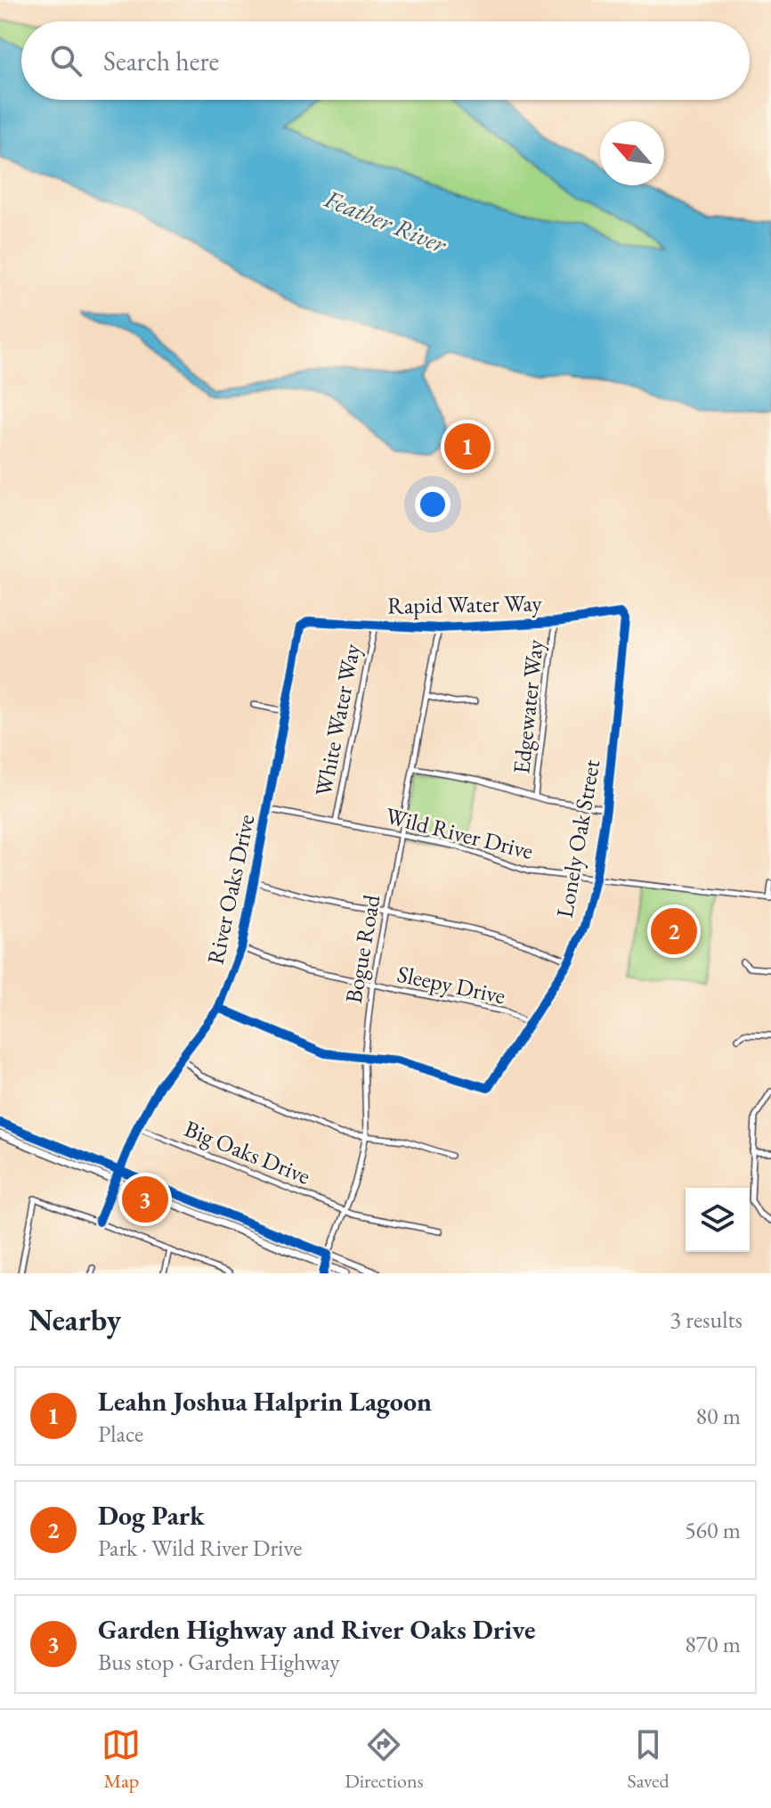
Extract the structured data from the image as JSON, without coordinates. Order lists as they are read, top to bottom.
{
  "streets": {
    "main road": ["Bogue Road"],
    "street": [
      "Rapid Water Way",
      "Edgewater Way",
      "White Water Way",
      "Wild River Drive",
      "Lonely Oak Street",
      "River Oaks Drive",
      "Sleepy Drive",
      "Big Oaks Drive"
    ]
  },
  "crossings": [
    ["Rapid Water Way", "Edgewater Way"],
    ["Rapid Water Way", "White Water Way"],
    ["Rapid Water Way", "Lonely Oak Street"],
    ["Rapid Water Way", "River Oaks Drive"],
    ["Rapid Water Way", "Bogue Road"],
    ["White Water Way", "Wild River Drive"],
    ["Wild River Drive", "Lonely Oak Street"],
    ["Wild River Drive", "River Oaks Drive"],
    ["Wild River Drive", "Bogue Road"],
    ["Lonely Oak Street", "Bogue Road"],
    ["Lonely Oak Street", "Sleepy Drive"],
    ["River Oaks Drive", "Sleepy Drive"],
    ["River Oaks Drive", "Big Oaks Drive"],
    ["Bogue Road", "Sleepy Drive"],
    ["Bogue Road", "Big Oaks Drive"]
  ],
  "water": ["Feather River"],
  "north": "top left",
  "page": {
    "search": "Search here",
    "pins": ["1", "2", "3"],
    "heading": ["Nearby", "3 results"],
    "list": [
      {
        "mark": "1",
        "name": "Leahn Joshua Halprin Lagoon",
        "note": "Place",
        "value": "80 m"
      },
      {
        "mark": "2",
        "name": "Dog Park",
        "note": "Park · Wild River Drive",
        "value": "560 m"
      },
      {
        "mark": "3",
        "name": "Garden Highway and River Oaks Drive",
        "note": "Bus stop · Garden Highway",
        "value": "870 m"
      }
    ],
    "nav": ["Map", "Directions", "Saved"]
  }
}
